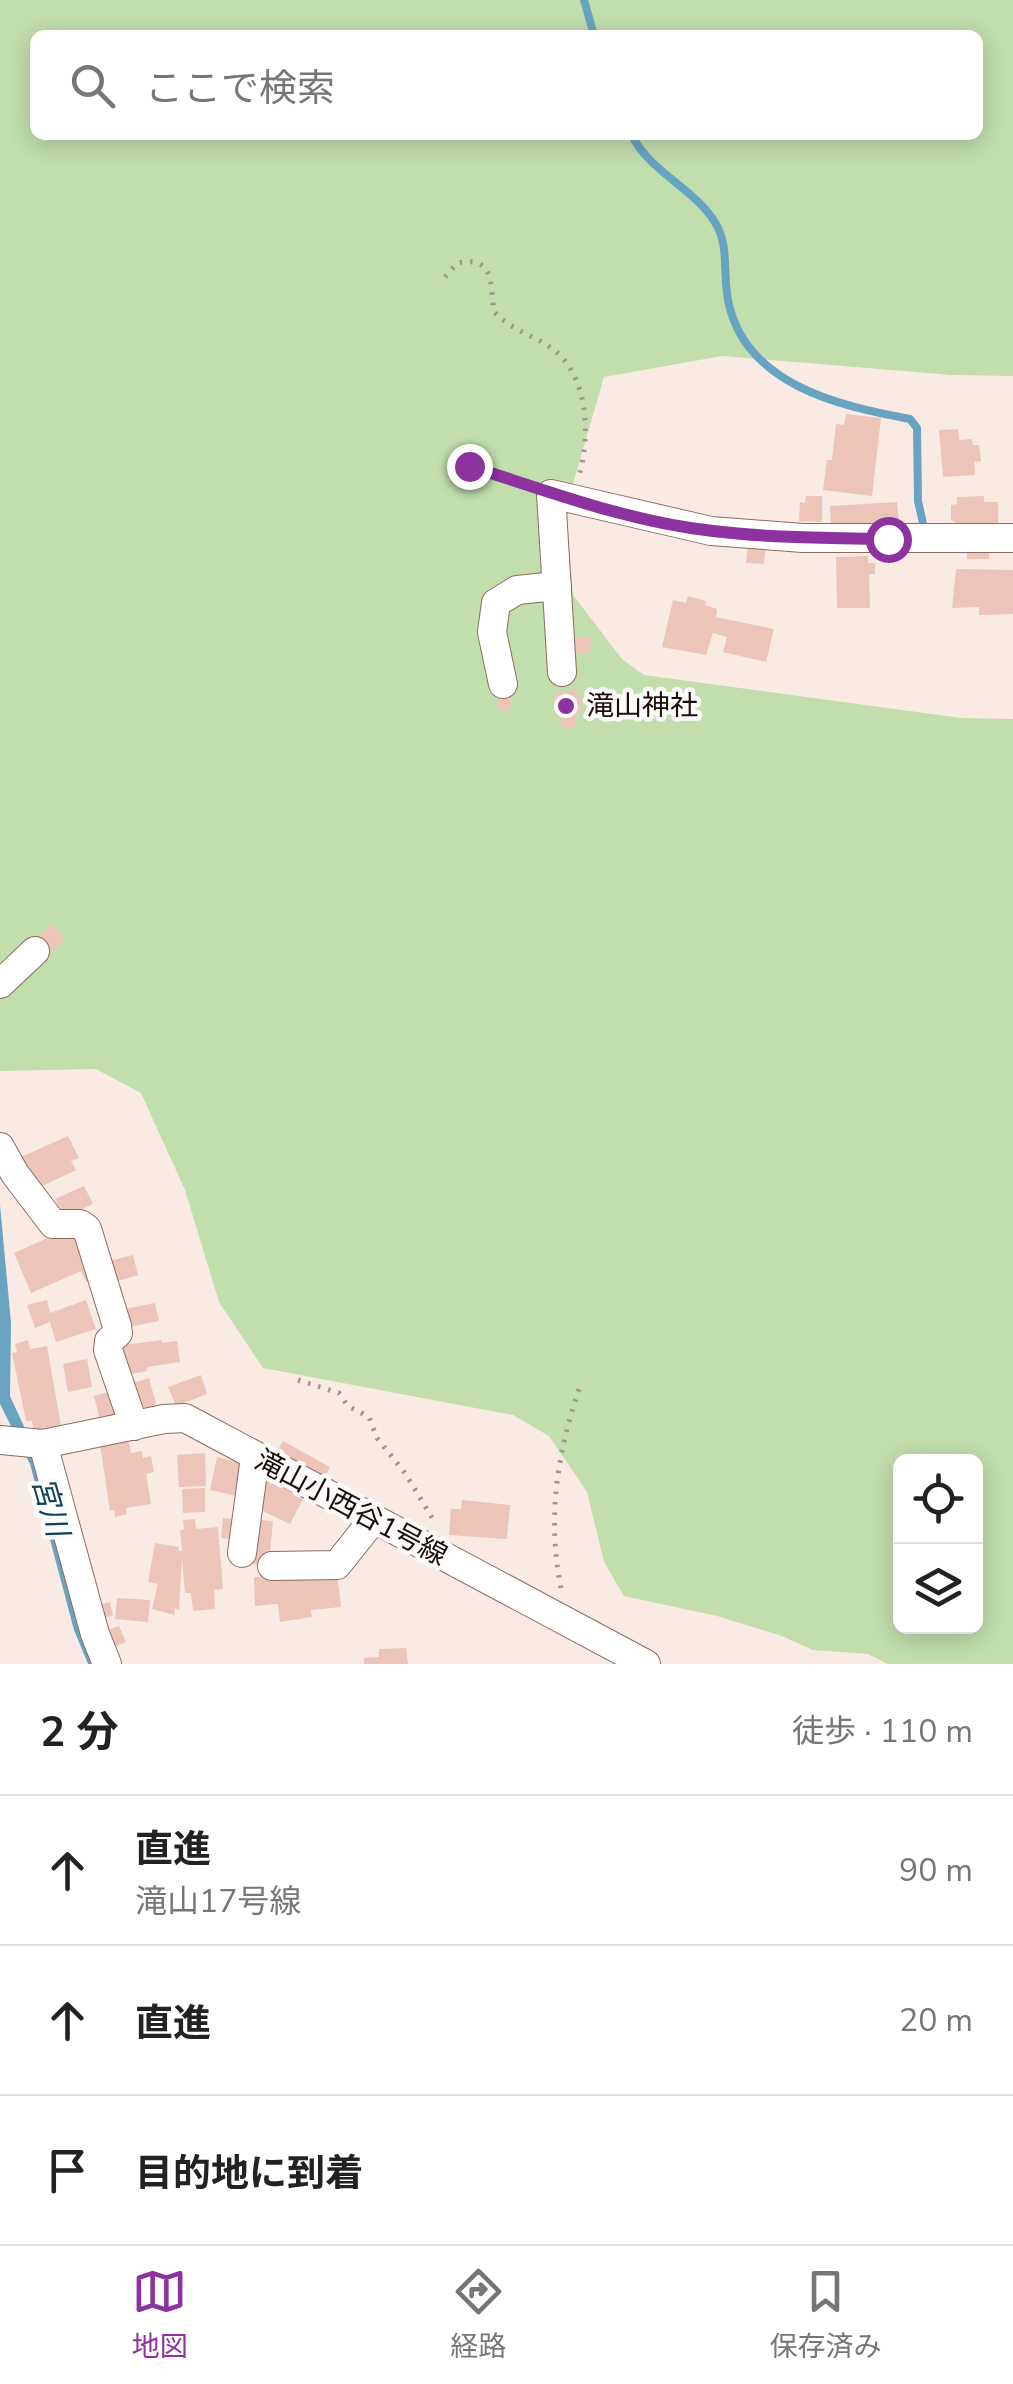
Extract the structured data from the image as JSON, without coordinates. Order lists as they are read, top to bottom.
{
  "streets": {
    "street": ["滝山小西谷1号線"]
  },
  "water": ["宮川"],
  "places": ["滝山神社"],
  "page": {
    "search": "ここで検索",
    "heading": ["2 分", "徒歩 · 110 m"],
    "list": [
      ["直進", "滝山17号線", "90 m"],
      ["直進", "20 m"],
      "目的地に到着"
    ],
    "nav": ["地図", "経路", "保存済み"]
  }
}
